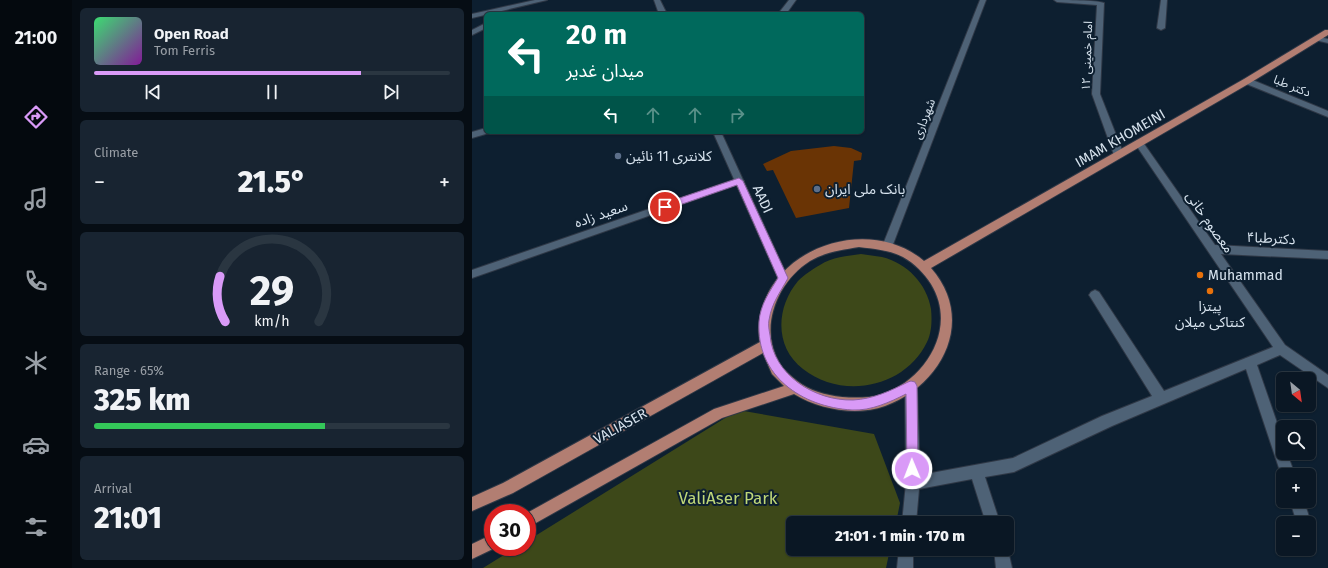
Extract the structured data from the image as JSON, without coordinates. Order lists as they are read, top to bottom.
{
  "streets": {
    "main road": ["IMAM KHOMEINI", "VALIASER"],
    "street": [
      "امام خمینی ۱۲",
      "دکتر طبا",
      "شهرداری",
      "AADI",
      "سعید زاده",
      "معصوم خانی",
      "دکترطبا۴"
    ]
  },
  "crossings": [
    ["امام خمینی ۱۲", "IMAM KHOMEINI"],
    ["دکتر طبا", "IMAM KHOMEINI"],
    ["IMAM KHOMEINI", "معصوم خانی"],
    ["AADI", "سعید زاده"],
    ["معصوم خانی", "دکترطبا۴"]
  ],
  "parks": ["ValiAser Park"],
  "places": [
    "کلانتری 11 نائین",
    "بانک ملی ایران",
    "Muhammad",
    "پیتزا کنتاکی میلان"
  ],
  "north": "bottom right",
  "page": {
    "tabs": "21:00",
    "turn": ["20 m", "میدان غدیر"],
    "song": ["Open Road", "Tom Ferris"],
    "tile": [
      "Climate",
      ["Range · 65%", "325 km"],
      ["Arrival", "21:01"]
    ],
    "heat": ["−", "21.5°", "+"],
    "map_buttons": ["+", "−"],
    "limit": "30",
    "trip": "21:01 · 1 min · 170 m",
    "gauge": ["29", "km/h"]
  }
}
